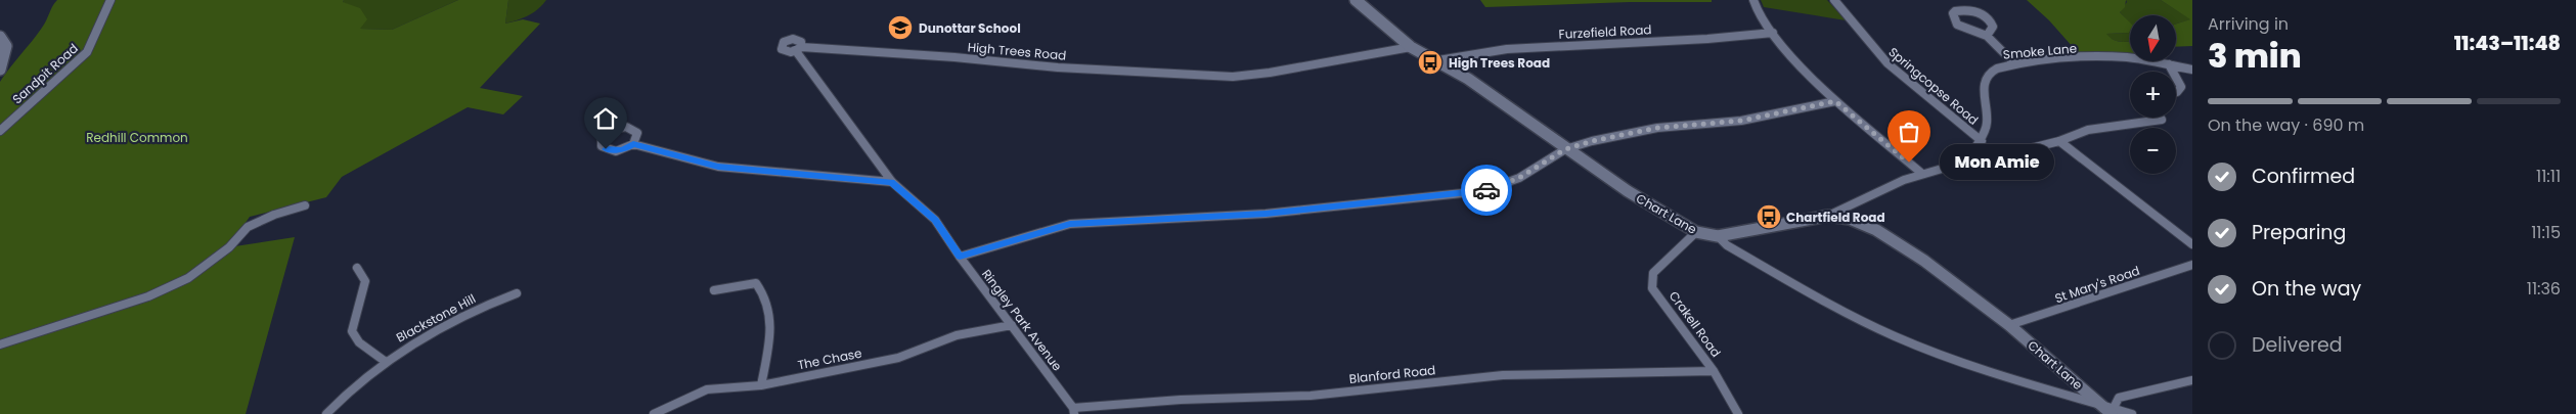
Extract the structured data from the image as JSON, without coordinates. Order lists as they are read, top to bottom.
{
  "streets": {
    "street": [
      "Furzefield Road",
      "High Trees Road",
      "Smoke Lane",
      "Sandpit Road",
      "Springcopse Road",
      "Chart Lane",
      "St Mary's Road",
      "Blackstone Hill",
      "Ringley Park Avenue",
      "Crakell Road",
      "The Chase",
      "Blanford Road"
    ]
  },
  "crossings": [
    ["Furzefield Road", "Chart Lane"],
    ["High Trees Road", "Chart Lane"],
    ["High Trees Road", "Ringley Park Avenue"],
    ["Smoke Lane", "Springcopse Road"],
    ["Chart Lane", "St Mary's Road"],
    ["Chart Lane", "Crakell Road"],
    ["Ringley Park Avenue", "The Chase"],
    ["Ringley Park Avenue", "Blanford Road"],
    ["Crakell Road", "Blanford Road"]
  ],
  "parks": ["Redhill Common"],
  "places": {
    "school or university": ["Dunottar School"],
    "bus stop": ["High Trees Road", "Chartfield Road"],
    "other": ["Mon Amie"]
  },
  "north": "bottom",
  "page": {
    "heading": ["3 min", "Arriving in", "11:43–11:48"],
    "map_buttons": ["+", "−"],
    "bar": "On the way · 690 m",
    "bubble": "Mon Amie",
    "list": [
      ["Confirmed", "11:11"],
      ["Preparing", "11:15"],
      ["On the way", "11:36"],
      "Delivered"
    ]
  }
}
